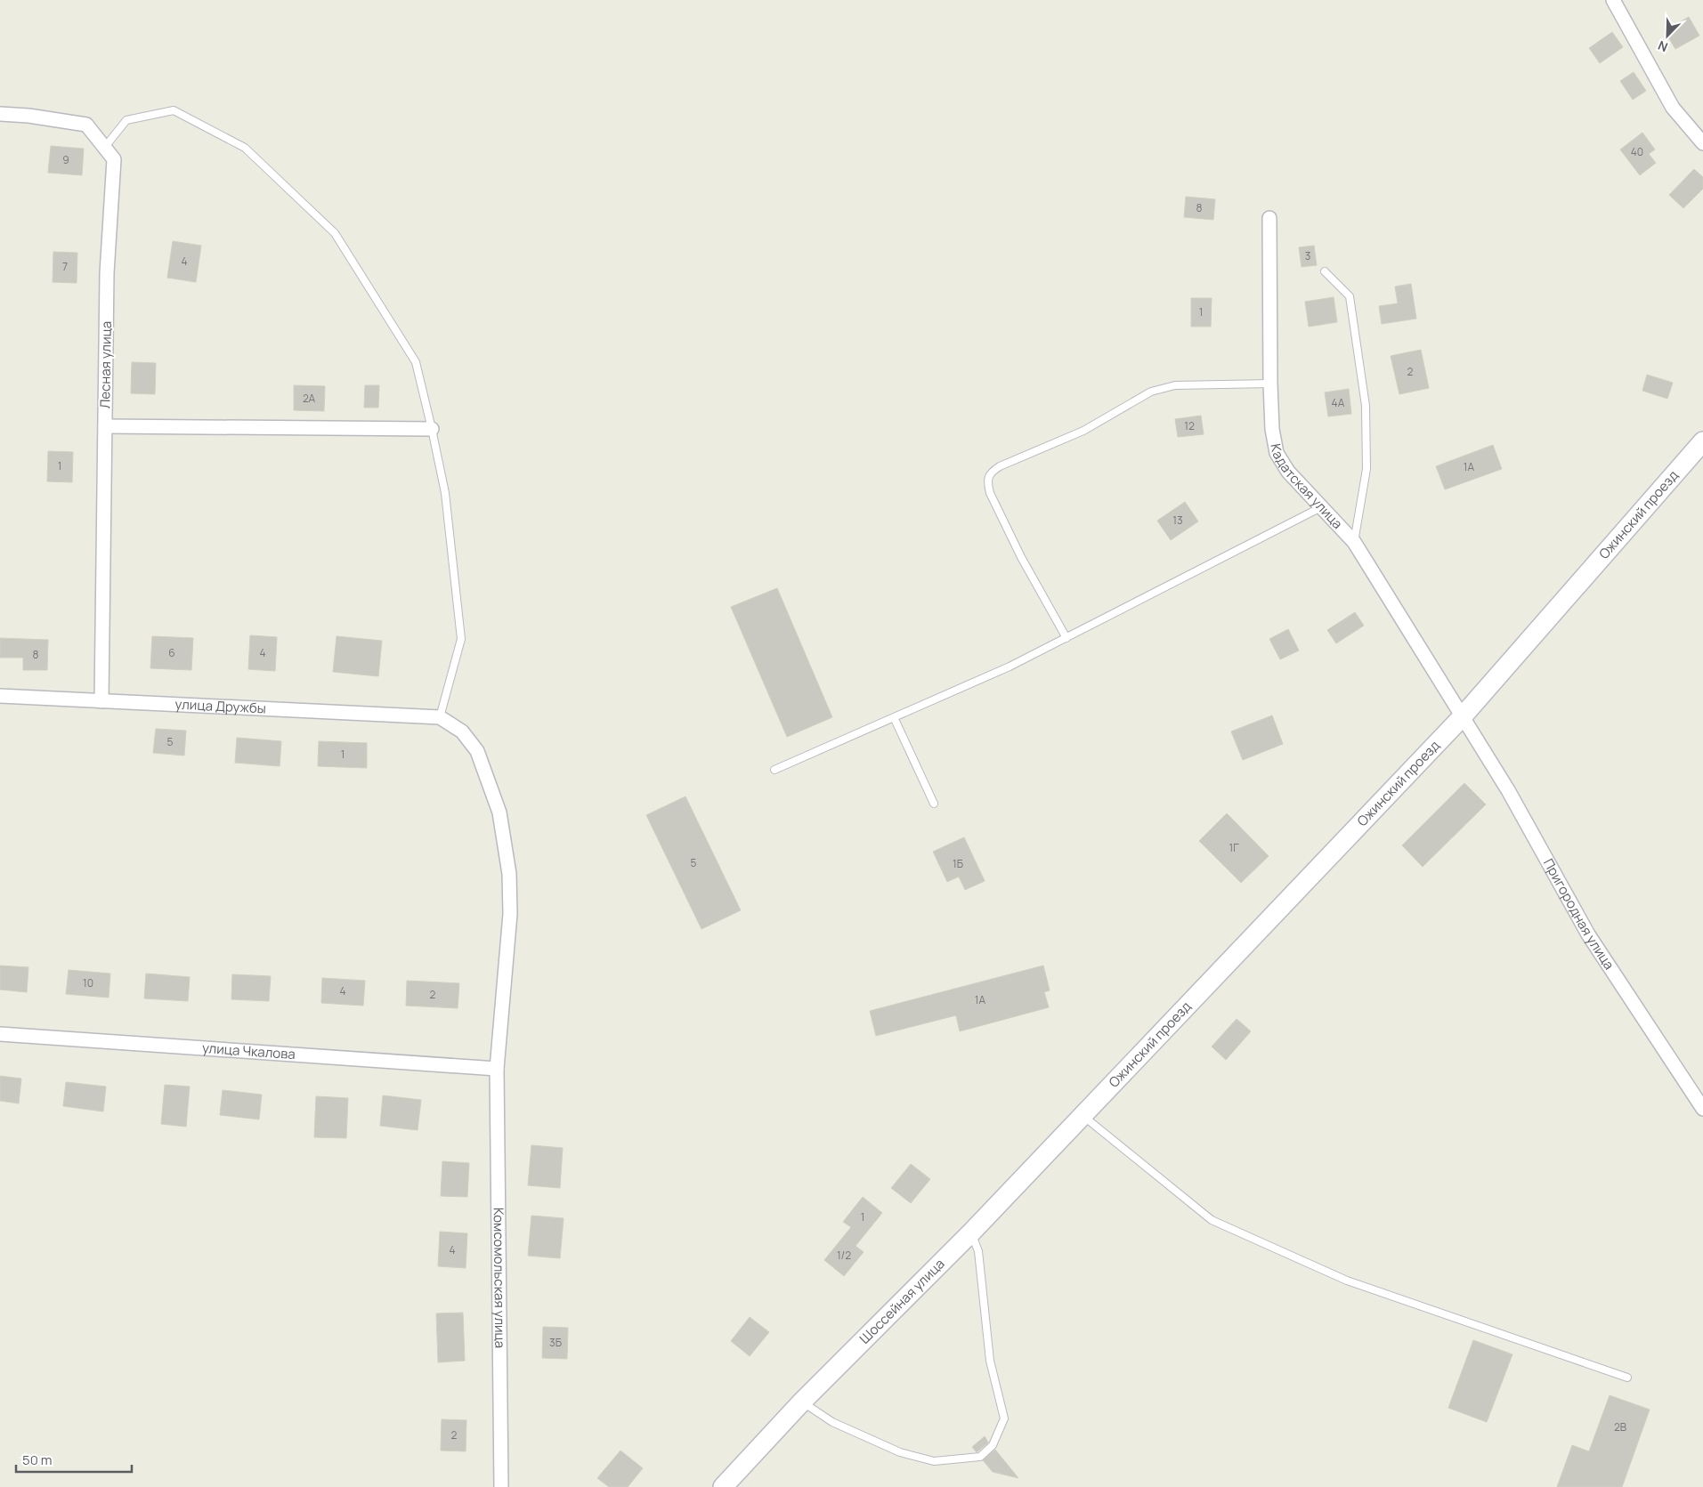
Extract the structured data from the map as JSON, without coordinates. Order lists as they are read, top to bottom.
{
  "streets": {
    "main road": ["Ожинский проезд", "Шоссейная улица"],
    "street": [
      "Лесная улица",
      "Кадатская улица",
      "улица Дружбы",
      "Пригородная улица",
      "улица Чкалова",
      "Комсомольская улица"
    ]
  },
  "crossings": [
    ["Лесная улица", "улица Дружбы"],
    ["Кадатская улица", "Ожинский проезд"],
    ["Кадатская улица", "Пригородная улица"],
    ["Ожинский проезд", "Пригородная улица"],
    ["Ожинский проезд", "Шоссейная улица"],
    ["улица Дружбы", "Комсомольская улица"],
    ["улица Чкалова", "Комсомольская улица"]
  ],
  "house_numbers": [
    "40",
    "9",
    "8",
    "3",
    "4",
    "7",
    "1",
    "2",
    "2А",
    "4А",
    "12",
    "1",
    "1А",
    "13",
    "6",
    "4",
    "8",
    "5",
    "1",
    "1Г",
    "5",
    "1Б",
    "10",
    "4",
    "2",
    "1А",
    "1",
    "4",
    "1/2",
    "3Б",
    "2В",
    "2"
  ],
  "scale_bar": "50 m",
  "north": "bottom left"
}
